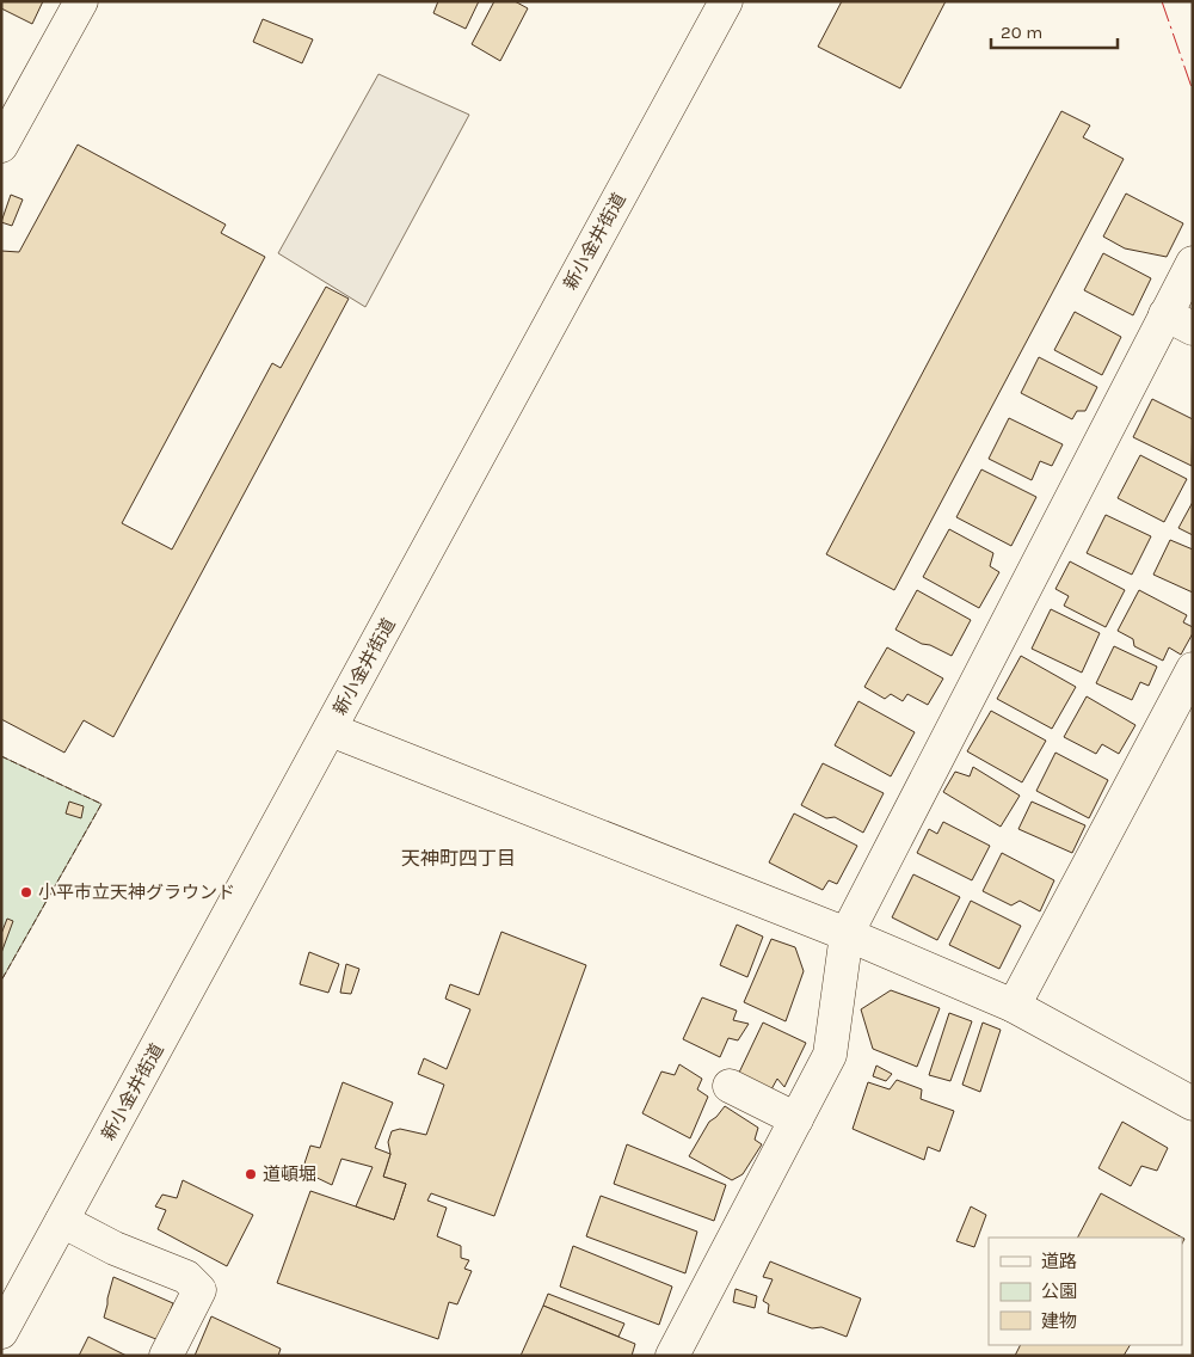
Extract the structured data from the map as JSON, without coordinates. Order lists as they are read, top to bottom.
{
  "streets": {
    "street": ["新小金井街道"]
  },
  "districts": ["天神町四丁目"],
  "places": ["小平市立天神グラウンド", "道頓堀"],
  "legend": ["道路", "公園", "建物"],
  "scale_bar": "20 m"
}
